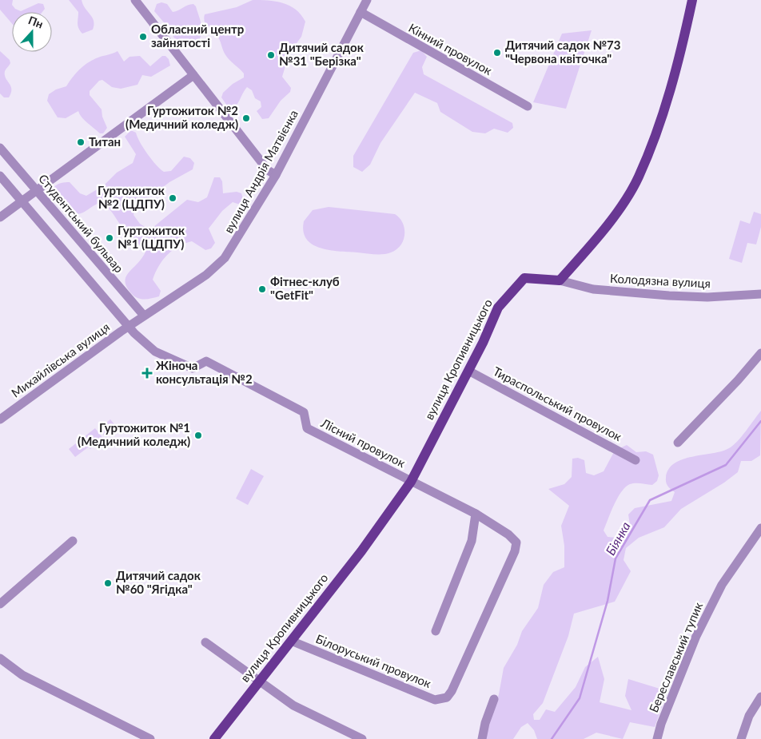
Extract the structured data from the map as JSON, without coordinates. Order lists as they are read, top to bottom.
{
  "streets": {
    "main road": ["вулиця Кропивницького"],
    "street": [
      "Кінний провулок",
      "вулиця Андрія Матвієнка",
      "Студентський бульвар",
      "Колодязна вулиця",
      "Михайлівська вулиця",
      "Тираспольський провулок",
      "Лісний провулок",
      "Береславський тупик",
      "Білоруський провулок"
    ]
  },
  "crossings": [
    ["Кінний провулок", "вулиця Андрія Матвієнка"],
    ["вулиця Андрія Матвієнка", "Студентський бульвар"],
    ["вулиця Андрія Матвієнка", "Михайлівська вулиця"],
    ["вулиця Андрія Матвієнка", "Лісний провулок"],
    ["Студентський бульвар", "Михайлівська вулиця"],
    ["Студентський бульвар", "Лісний провулок"],
    ["Колодязна вулиця", "вулиця Кропивницького"],
    ["вулиця Кропивницького", "Тираспольський провулок"],
    ["вулиця Кропивницького", "Лісний провулок"],
    ["вулиця Кропивницького", "Білоруський провулок"],
    ["Михайлівська вулиця", "Лісний провулок"],
    ["Лісний провулок", "Білоруський провулок"]
  ],
  "water": ["Біянка"],
  "places": {
    "other": [
      "Обласний центр зайнятості",
      "Дитячий садок №73 \"Червона квіточка\"",
      "Дитячий садок №31 \"Берізка\"",
      "Гуртожиток №2 (Медичний коледж)",
      "Титан",
      "Гуртожиток №2 (ЦДПУ)",
      "Гуртожиток №1 (ЦДПУ)",
      "Фітнес-клуб \"GetFit\"",
      "Гуртожиток №1 (Медичний коледж)",
      "Дитячий садок №60 \"Ягідка\""
    ],
    "health": ["Жіноча консультація №2"]
  },
  "north": "top"
}
